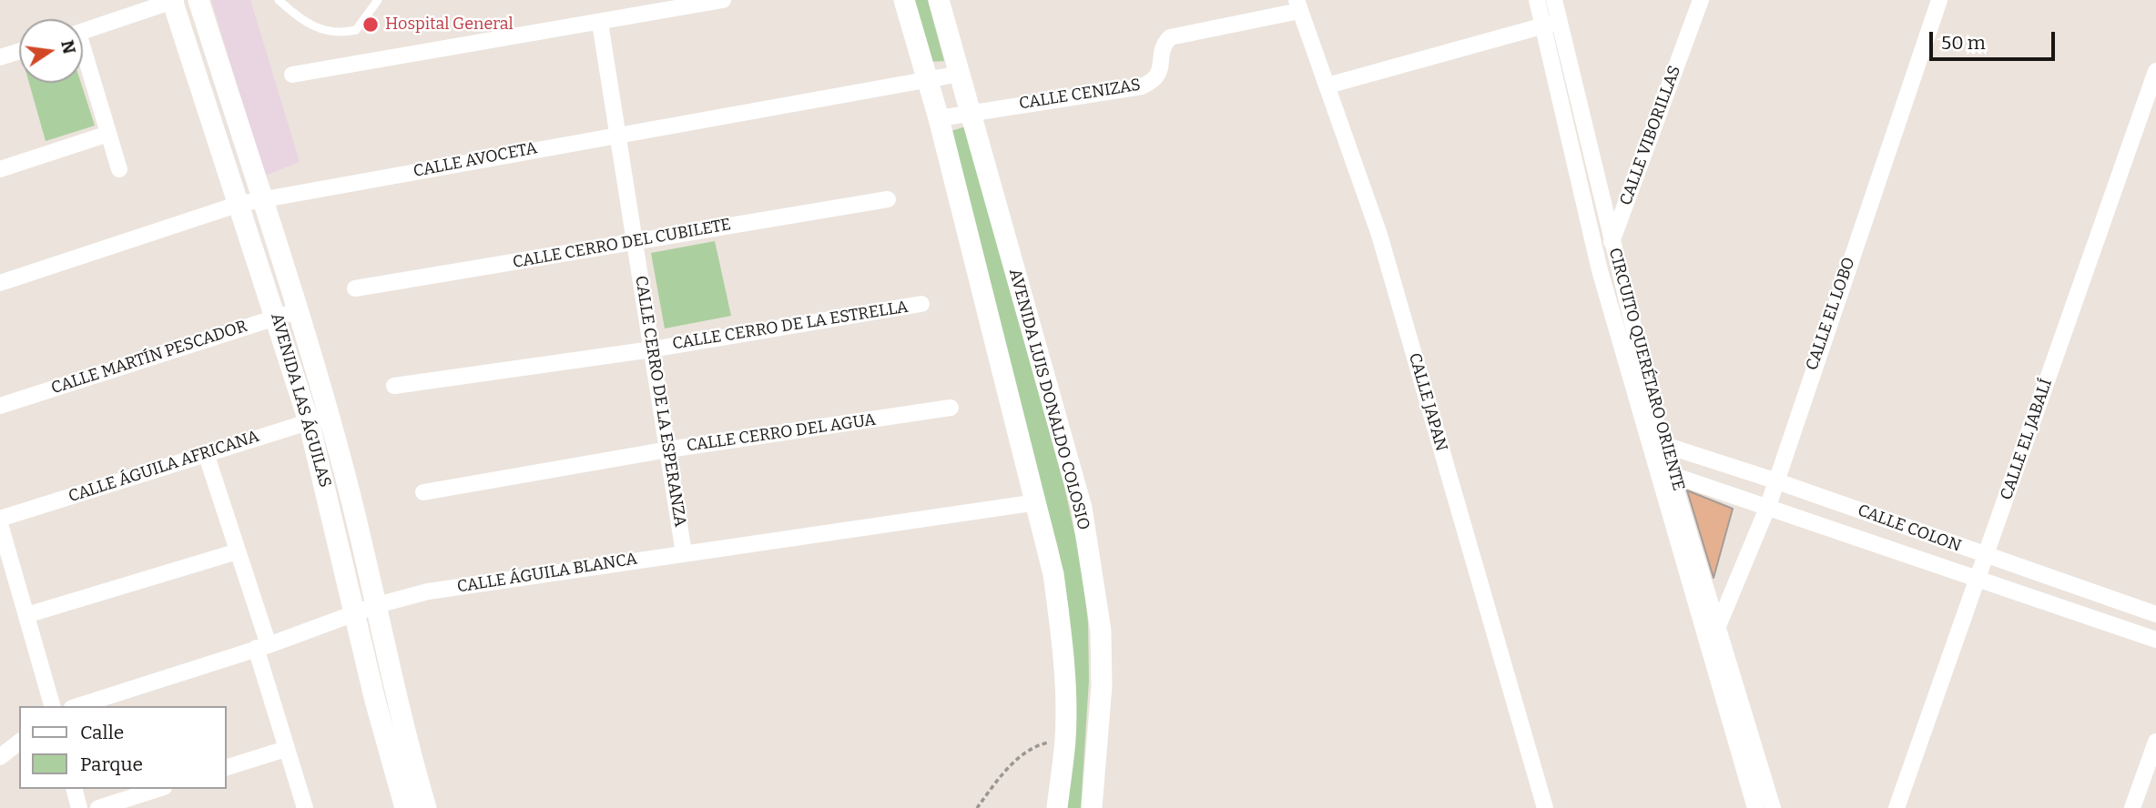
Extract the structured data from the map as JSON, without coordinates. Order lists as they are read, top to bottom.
{
  "streets": {
    "street": [
      "CALLE CENIZAS",
      "CALLE VIBORILLAS",
      "CALLE AVOCETA",
      "CALLE CERRO DEL CUBILETE",
      "CALLE EL LOBO",
      "CALLE CERRO DE LA ESTRELLA",
      "CALLE MARTÍN PESCADOR",
      "CIRCUITO QUERÉTARO ORIENTE",
      "AVENIDA LUIS DONALDO COLOSIO",
      "AVENIDA LAS ÁGUILAS",
      "CALLE CERRO DE LA ESPERANZA",
      "CALLE JAPAN",
      "CALLE CERRO DEL AGUA",
      "CALLE EL JABALÍ",
      "CALLE ÁGUILA AFRICANA",
      "CALLE COLON",
      "CALLE ÁGUILA BLANCA"
    ]
  },
  "crossings": [
    ["CALLE CENIZAS", "AVENIDA LUIS DONALDO COLOSIO"],
    ["CALLE CENIZAS", "CALLE JAPAN"],
    ["CALLE VIBORILLAS", "CIRCUITO QUERÉTARO ORIENTE"],
    ["CALLE AVOCETA", "AVENIDA LUIS DONALDO COLOSIO"],
    ["CALLE AVOCETA", "AVENIDA LAS ÁGUILAS"],
    ["CALLE AVOCETA", "CALLE CERRO DE LA ESPERANZA"],
    ["CALLE CERRO DEL CUBILETE", "CALLE CERRO DE LA ESPERANZA"],
    ["CALLE EL LOBO", "CIRCUITO QUERÉTARO ORIENTE"],
    ["CALLE EL LOBO", "CALLE COLON"],
    ["CALLE CERRO DE LA ESTRELLA", "CALLE CERRO DE LA ESPERANZA"],
    ["CALLE MARTÍN PESCADOR", "AVENIDA LAS ÁGUILAS"],
    ["CIRCUITO QUERÉTARO ORIENTE", "CALLE COLON"],
    ["AVENIDA LAS ÁGUILAS", "CALLE ÁGUILA AFRICANA"],
    ["AVENIDA LAS ÁGUILAS", "CALLE ÁGUILA BLANCA"],
    ["CALLE CERRO DE LA ESPERANZA", "CALLE CERRO DEL AGUA"],
    ["CALLE CERRO DE LA ESPERANZA", "CALLE ÁGUILA BLANCA"],
    ["CALLE EL JABALÍ", "CALLE COLON"]
  ],
  "places": ["Hospital General"],
  "legend": ["Calle", "Parque"],
  "scale_bar": "50 m",
  "north": "right"
}
